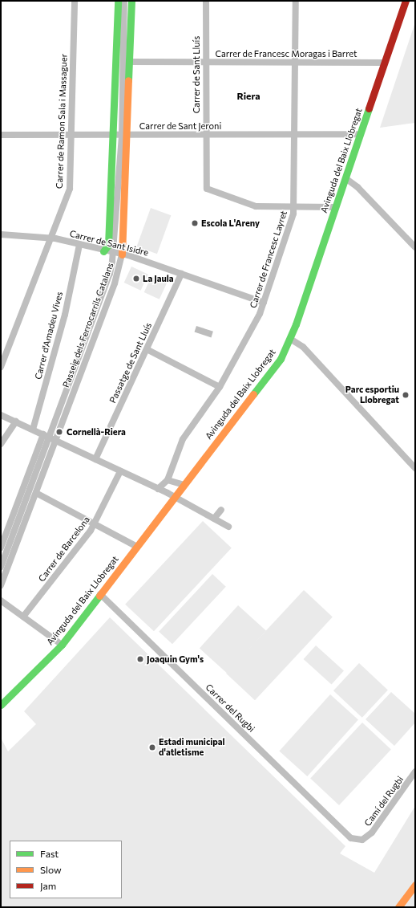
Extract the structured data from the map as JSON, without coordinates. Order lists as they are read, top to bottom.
{
  "streets": {
    "main road": ["Avinguda del Baix Llobregat", "Passeig dels Ferrocarrils Catalans"],
    "street": [
      "Carrer de Francesc Moragas i Barret",
      "Carrer de Sant Lluís",
      "Carrer de Ramon Sala i Massaguer",
      "Carrer de Sant Jeroni",
      "Carrer de Sant Isidre",
      "Carrer de Francesc Layret",
      "Carrer d'Amadeu Vives",
      "Passatge de Sant Lluís",
      "Carrer de Barcelona",
      "Carrer del Rugbi",
      "Camí del Rugbi"
    ]
  },
  "crossings": [
    ["Carrer de Francesc Moragas i Barret", "Carrer de Sant Lluís"],
    ["Carrer de Francesc Moragas i Barret", "Avinguda del Baix Llobregat"],
    ["Carrer de Francesc Moragas i Barret", "Carrer de Francesc Layret"],
    ["Carrer de Francesc Moragas i Barret", "Passeig dels Ferrocarrils Catalans"],
    ["Carrer de Sant Lluís", "Carrer de Sant Jeroni"],
    ["Carrer de Sant Lluís", "Avinguda del Baix Llobregat"],
    ["Carrer de Sant Lluís", "Carrer de Francesc Layret"],
    ["Carrer de Ramon Sala i Massaguer", "Carrer de Sant Jeroni"],
    ["Carrer de Ramon Sala i Massaguer", "Carrer de Sant Isidre"],
    ["Carrer de Sant Jeroni", "Avinguda del Baix Llobregat"],
    ["Carrer de Sant Jeroni", "Carrer de Francesc Layret"],
    ["Carrer de Sant Jeroni", "Passeig dels Ferrocarrils Catalans"],
    ["Avinguda del Baix Llobregat", "Carrer del Rugbi"],
    ["Carrer de Sant Isidre", "Carrer de Francesc Layret"],
    ["Carrer de Sant Isidre", "Passeig dels Ferrocarrils Catalans"],
    ["Carrer de Sant Isidre", "Carrer d'Amadeu Vives"],
    ["Carrer de Sant Isidre", "Passatge de Sant Lluís"],
    ["Carrer del Rugbi", "Camí del Rugbi"]
  ],
  "districts": ["Riera"],
  "places": [
    "Escola L'Areny",
    "La Jaula",
    "Parc esportiu Llobregat",
    "Cornellà-Riera",
    "Joaquin Gym's",
    "Estadi municipal d'atletisme"
  ],
  "legend": ["Fast", "Slow", "Jam"]
}
